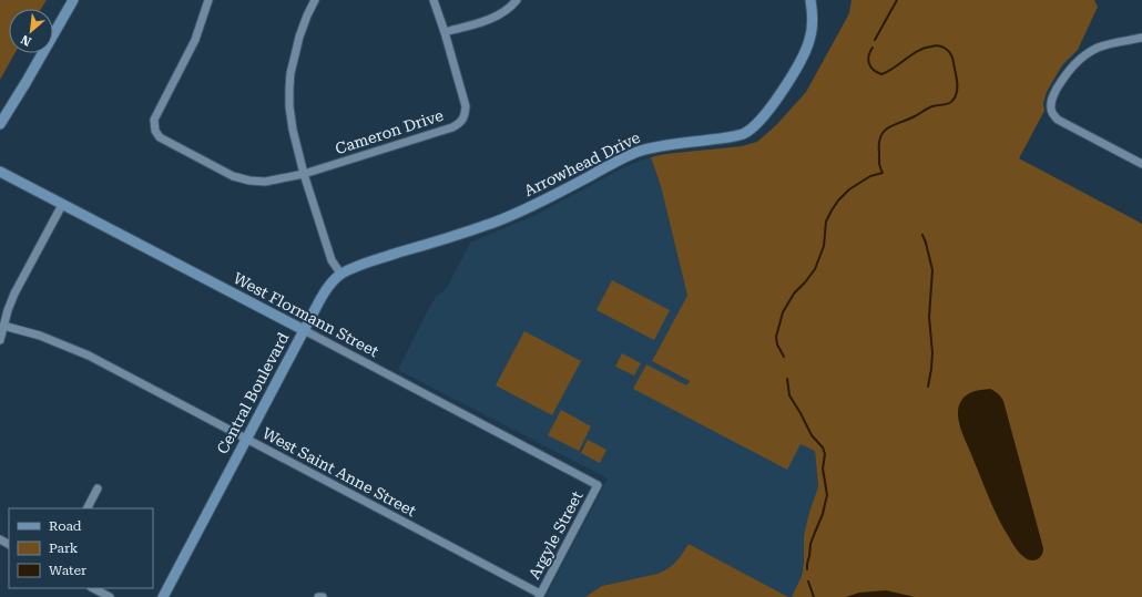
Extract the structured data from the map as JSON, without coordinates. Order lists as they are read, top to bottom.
{
  "streets": {
    "street": [
      "Cameron Drive",
      "Arrowhead Drive",
      "West Flormann Street",
      "Central Boulevard",
      "West Saint Anne Street",
      "Argyle Street"
    ]
  },
  "crossings": [
    ["Arrowhead Drive", "Central Boulevard"],
    ["West Flormann Street", "Central Boulevard"],
    ["West Flormann Street", "Argyle Street"],
    ["Central Boulevard", "West Saint Anne Street"],
    ["West Saint Anne Street", "Argyle Street"]
  ],
  "legend": ["Road", "Park", "Water"],
  "north": "bottom left"
}
